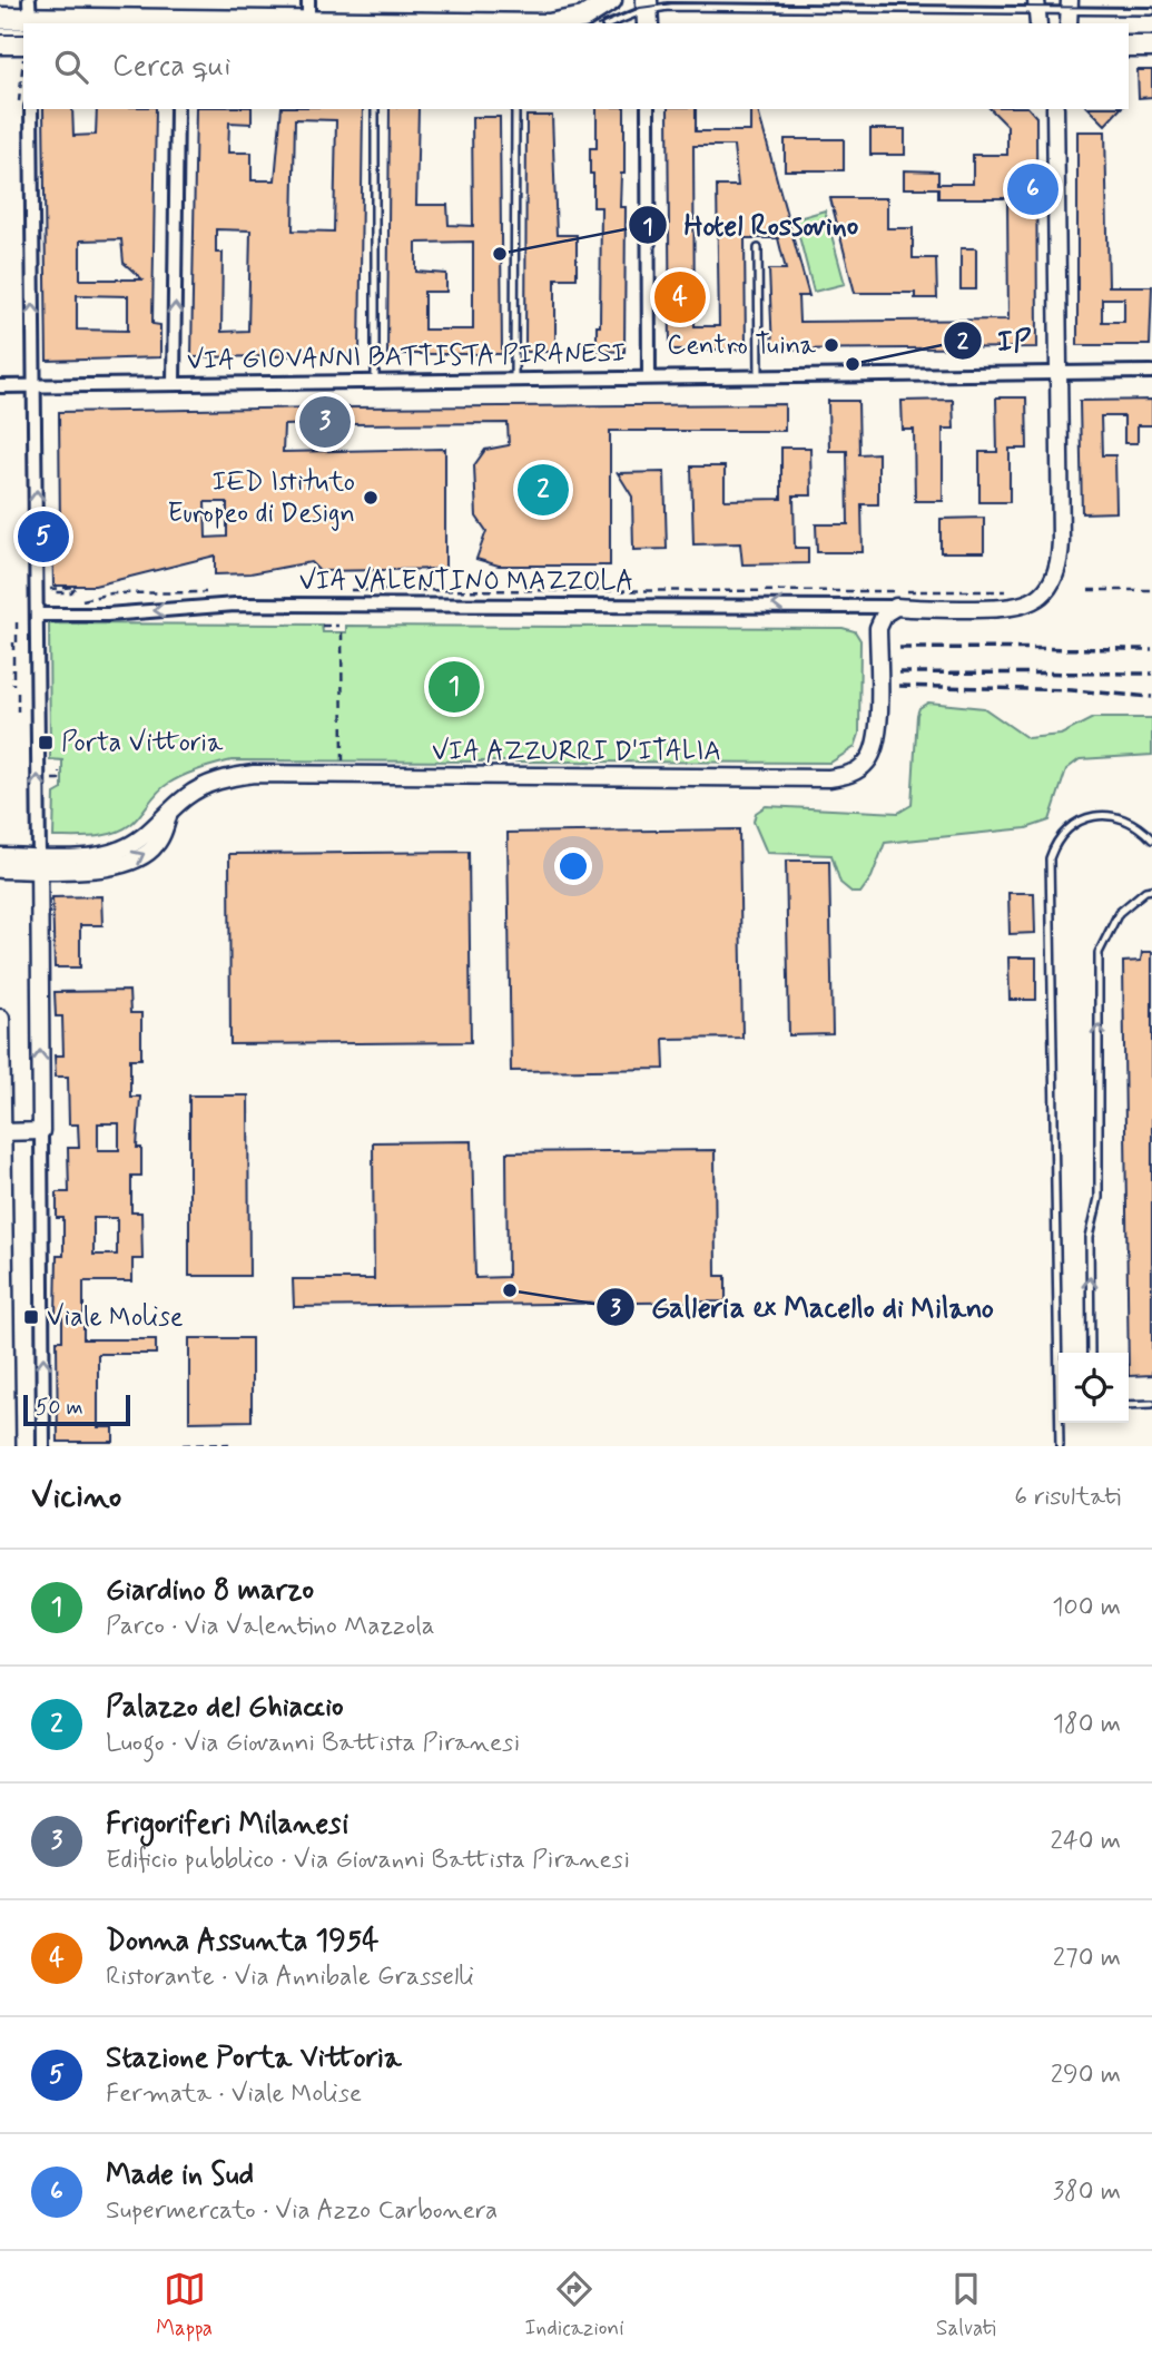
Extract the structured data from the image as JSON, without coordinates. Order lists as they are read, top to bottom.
{
  "streets": {
    "street": ["VIA GIOVANNI BATTISTA PIRANESI", "VIA VALENTINO MAZZOLA", "VIA AZZURRI D'ITALIA"]
  },
  "crossings": [
    ["VIA VALENTINO MAZZOLA", "VIA AZZURRI D'ITALIA"]
  ],
  "one_way": ["VIA VALENTINO MAZZOLA"],
  "places": {
    "other": [
      "Hotel Rossovino",
      "Centro Tuina",
      "IP",
      "IED Istituto Europeo di Design",
      "Galleria ex Macello di Milano"
    ],
    "transit": ["Porta Vittoria", "Viale Molise"]
  },
  "scale_bar": "50 m",
  "page": {
    "search": "Cerca qui",
    "pins": [
      "6",
      "4",
      "3",
      "2",
      "5",
      "1"
    ],
    "scale": "50 m",
    "heading": ["Vicino", "6 risultati"],
    "list": [
      {
        "mark": "1",
        "name": "Giardino 8 marzo",
        "note": "Parco · Via Valentino Mazzola",
        "value": "100 m"
      },
      {
        "mark": "2",
        "name": "Palazzo del Ghiaccio",
        "note": "Luogo · Via Giovanni Battista Piranesi",
        "value": "180 m"
      },
      {
        "mark": "3",
        "name": "Frigoriferi Milanesi",
        "note": "Edificio pubblico · Via Giovanni Battista Piranesi",
        "value": "240 m"
      },
      {
        "mark": "4",
        "name": "Donna Assunta 1954",
        "note": "Ristorante · Via Annibale Grasselli",
        "value": "270 m"
      },
      {
        "mark": "5",
        "name": "Stazione Porta Vittoria",
        "note": "Fermata · Viale Molise",
        "value": "290 m"
      },
      {
        "mark": "6",
        "name": "Made in Sud",
        "note": "Supermercato · Via Azzo Carbonera",
        "value": "380 m"
      }
    ],
    "nav": ["Mappa", "Indicazioni", "Salvati"]
  }
}
